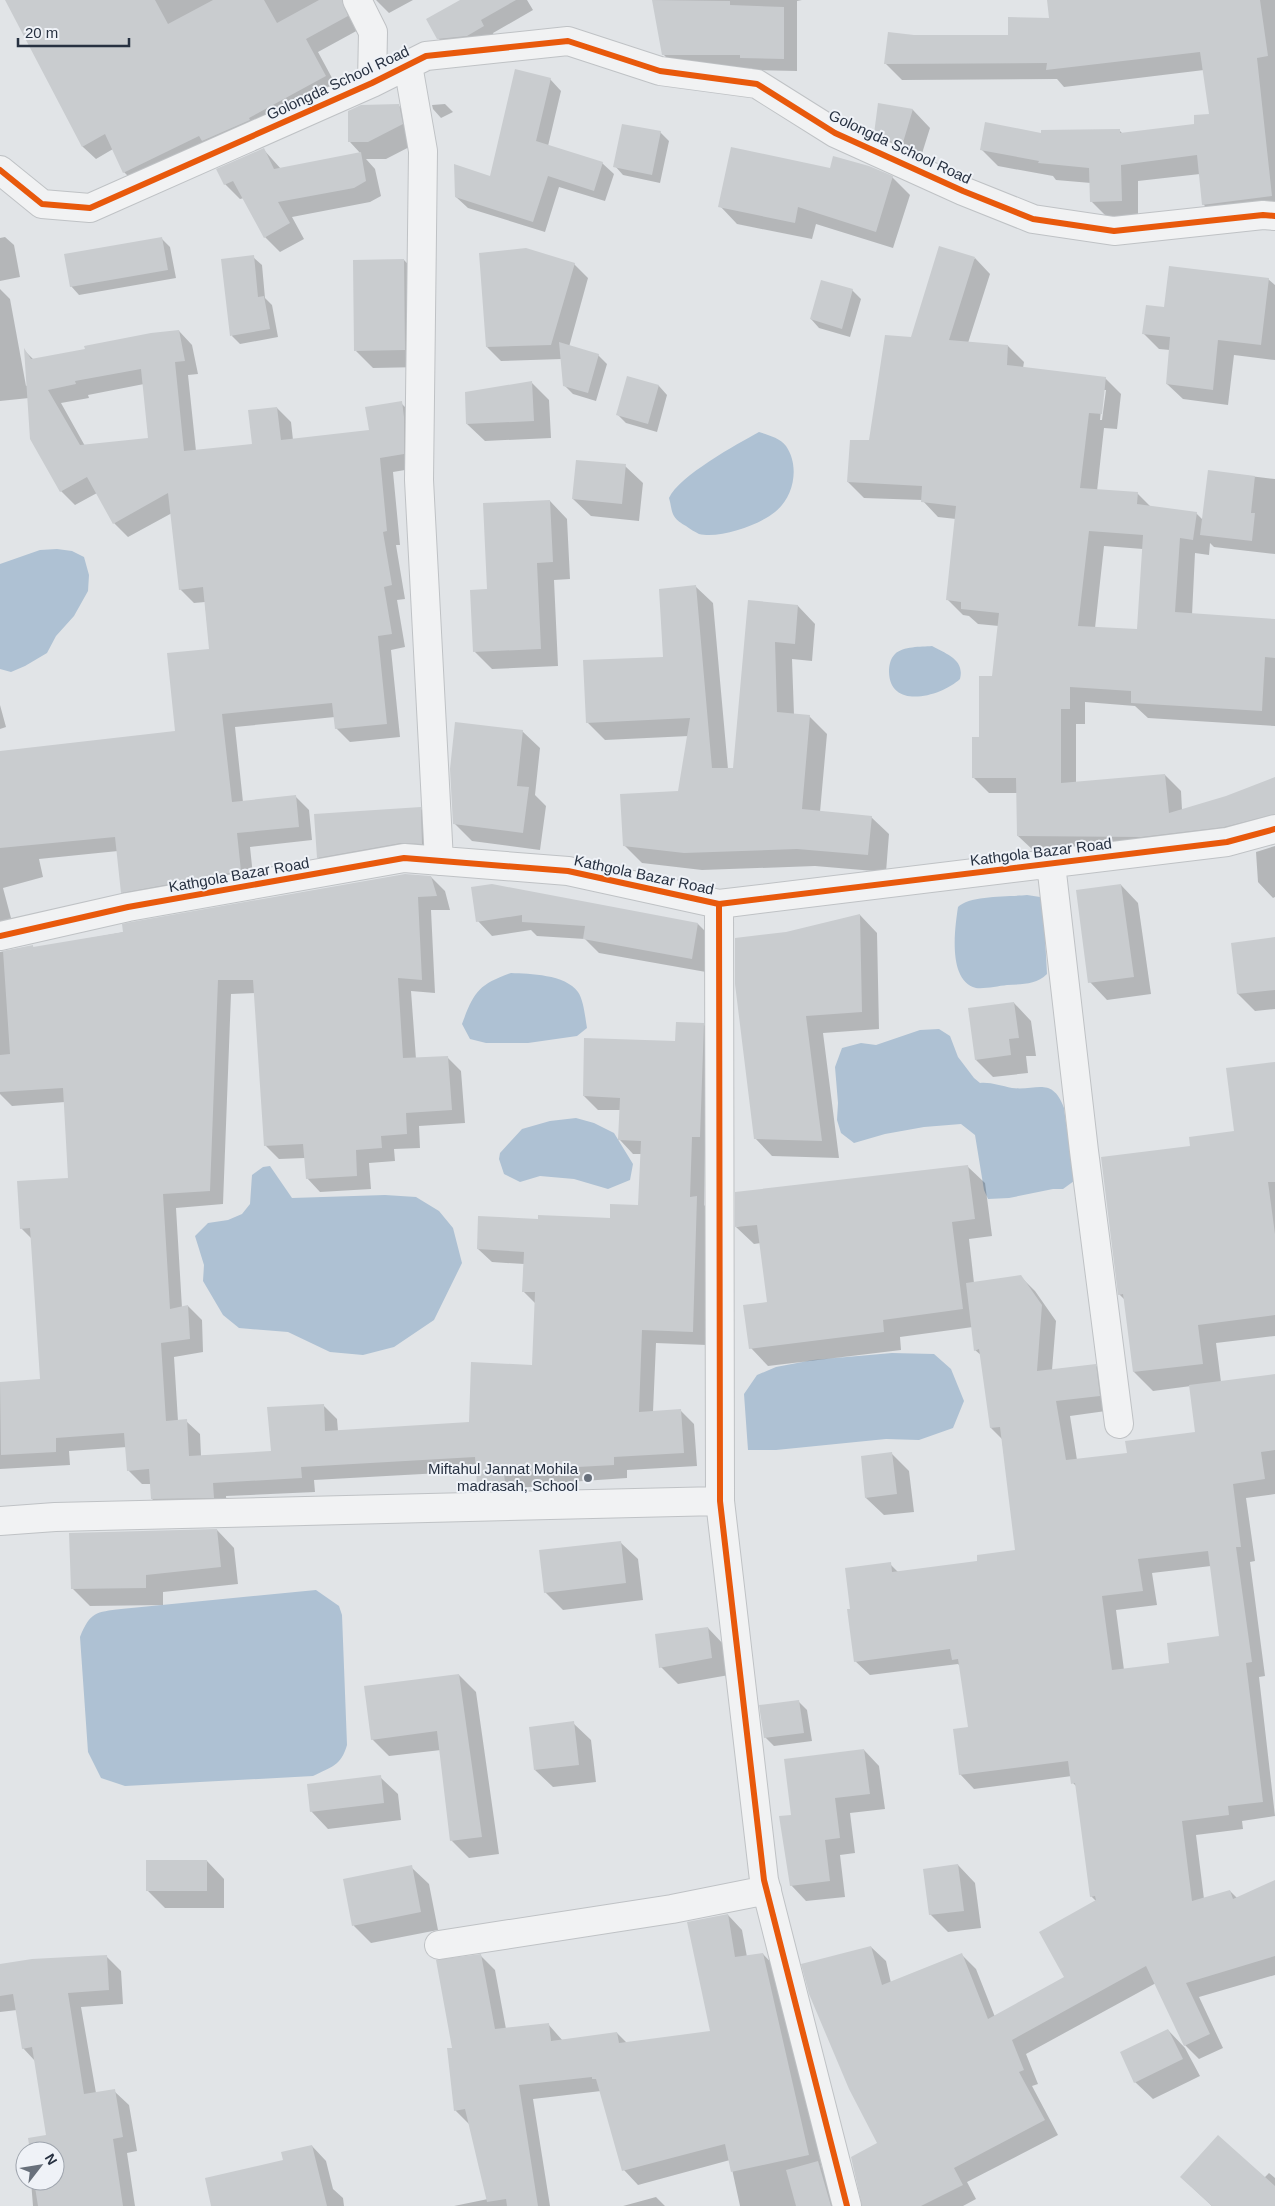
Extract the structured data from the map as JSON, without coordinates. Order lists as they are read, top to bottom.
{
  "streets": {
    "street": ["Golongda School Road", "Kathgola Bazar Road"]
  },
  "places": ["Miftahul Jannat Mohila madrasah, School"],
  "scale_bar": "20 m",
  "north": "top right"
}
